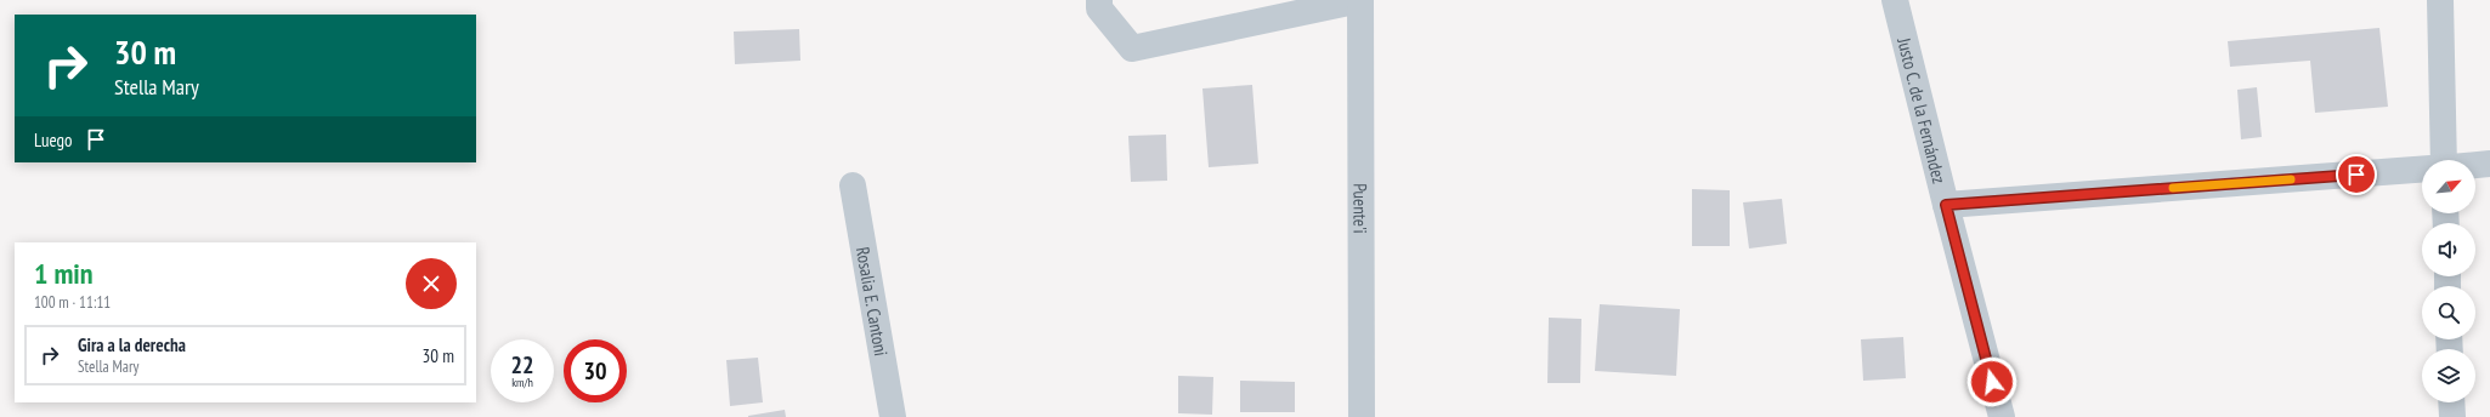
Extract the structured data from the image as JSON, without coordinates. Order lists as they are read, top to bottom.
{
  "streets": {
    "street": ["Justo C. de la Fernández", "Puente'i", "Rosalia E. Cantoni"]
  },
  "north": "top right",
  "page": {
    "turn": ["30 m", "Stella Mary"],
    "then": "Luego",
    "heading": ["1 min", "100 m · 11:11"],
    "list": [
      {
        "name": "Gira a la derecha",
        "note": "Stella Mary",
        "value": "30 m"
      }
    ],
    "speed": "22 km/h",
    "limit": "30"
  }
}
